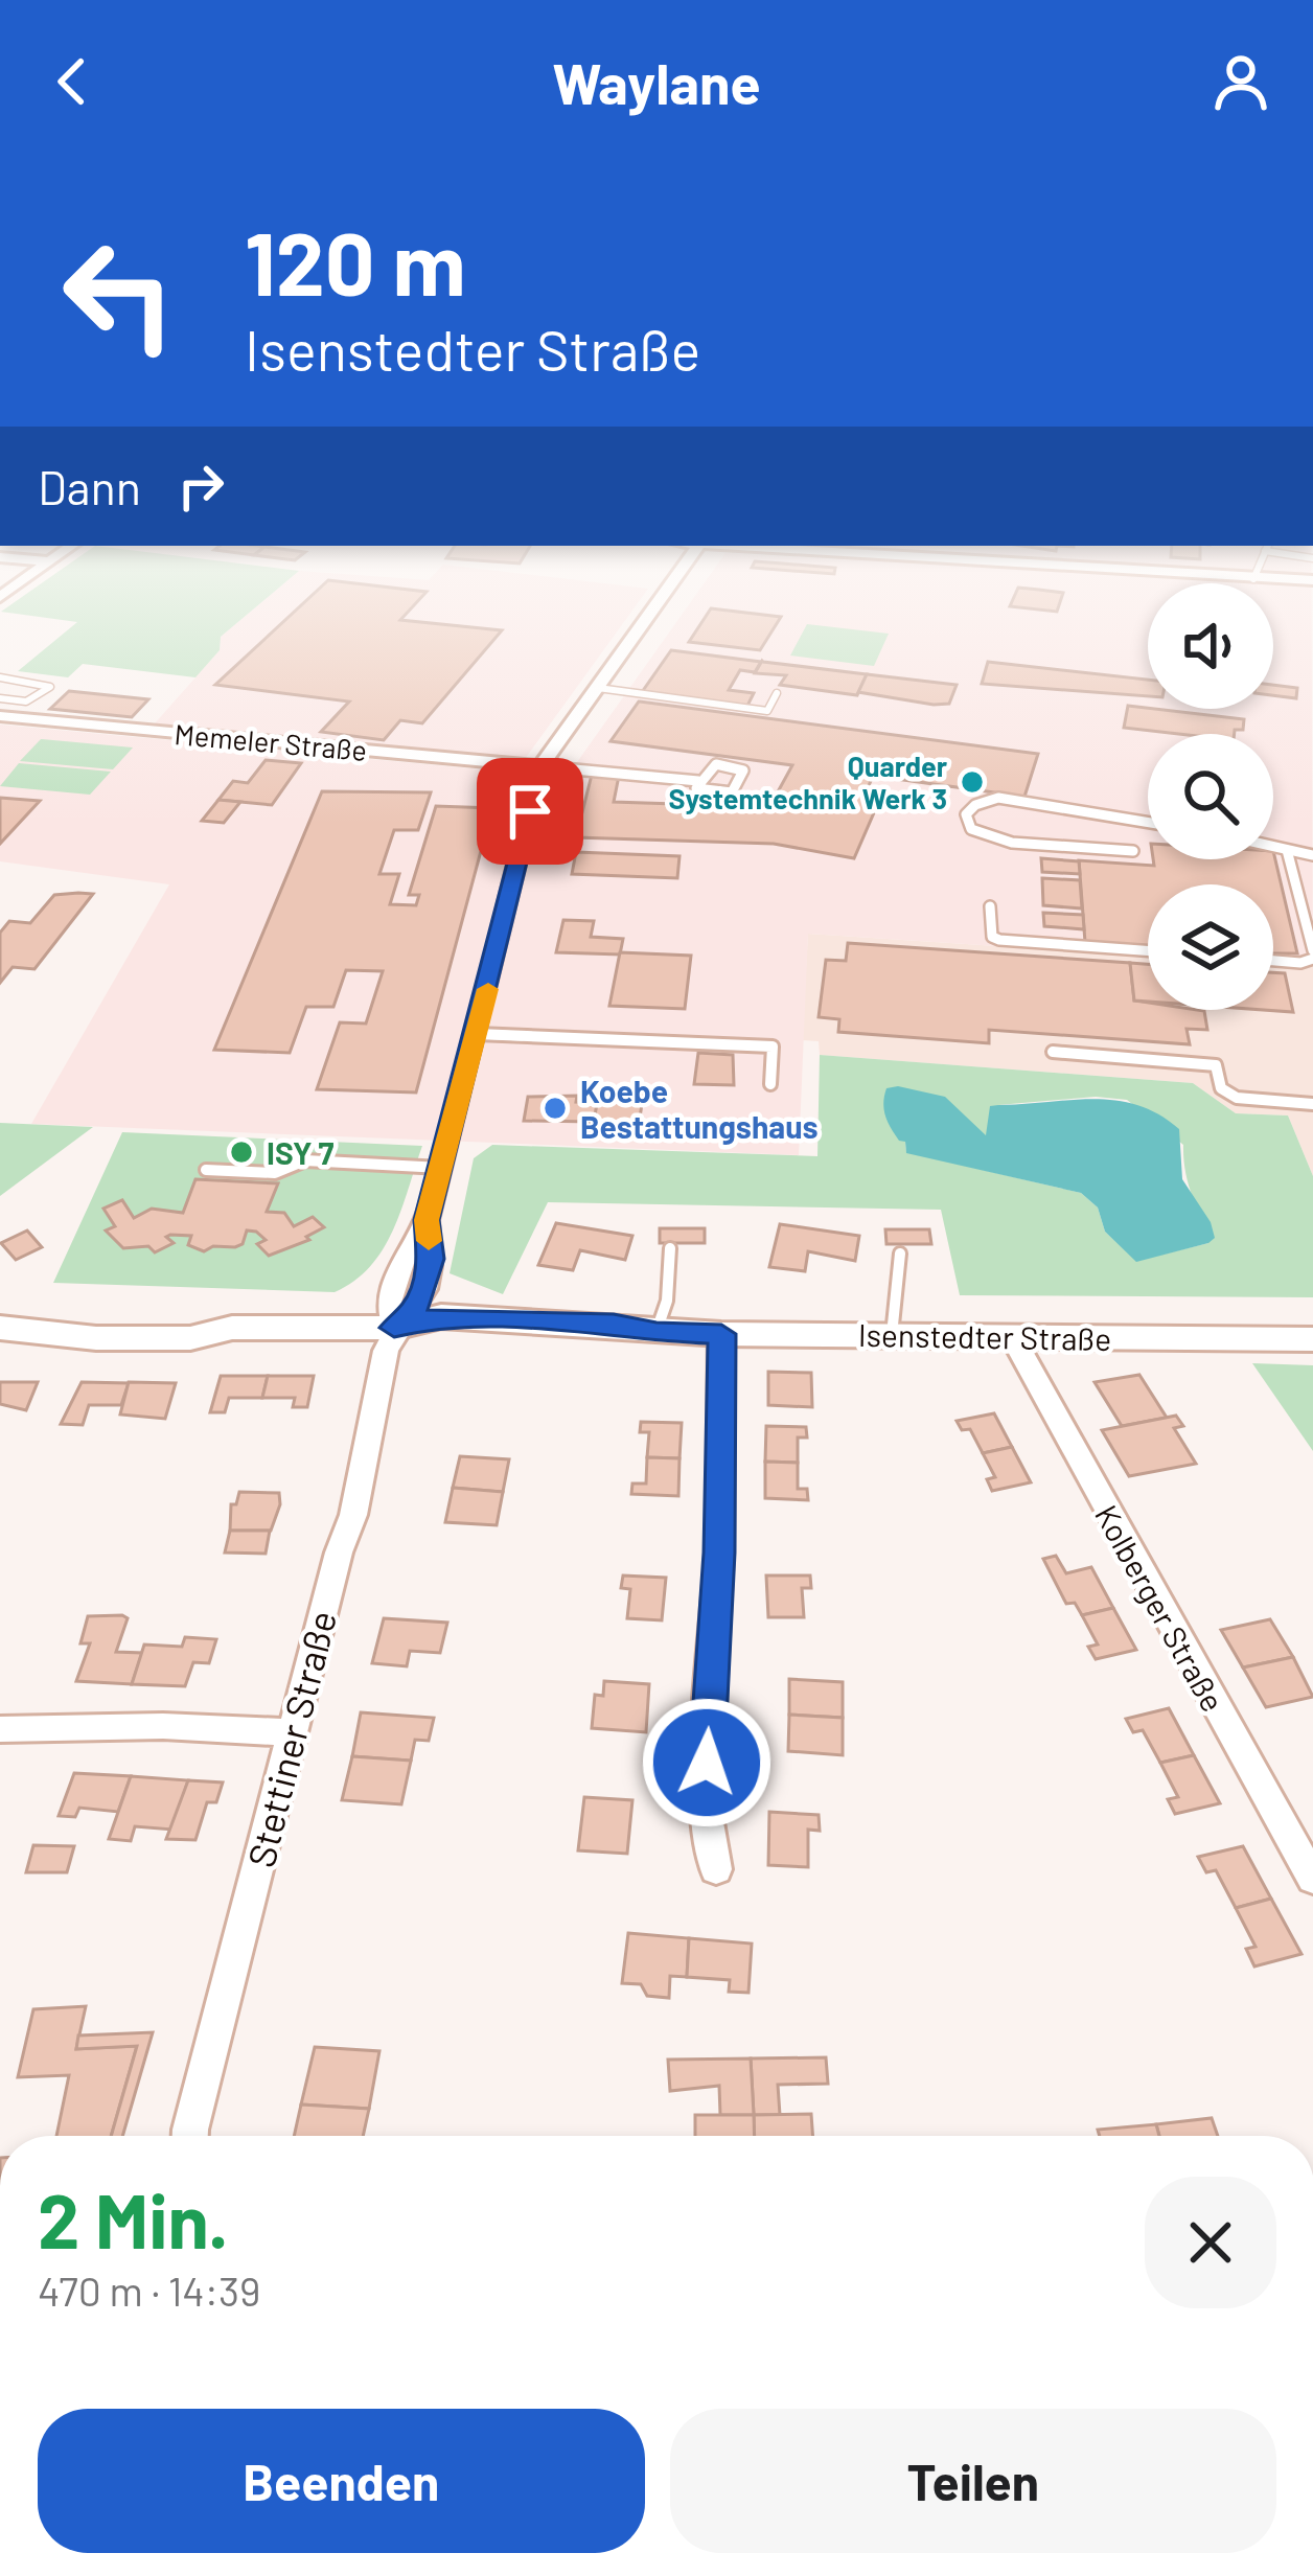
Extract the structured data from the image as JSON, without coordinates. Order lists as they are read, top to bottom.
{
  "streets": {
    "street": [
      "Memeler Straße",
      "Isenstedter Straße",
      "Kolberger Straße",
      "Stettiner Straße"
    ]
  },
  "crossings": [
    ["Memeler Straße", "Stettiner Straße"],
    ["Isenstedter Straße", "Kolberger Straße"],
    ["Isenstedter Straße", "Stettiner Straße"]
  ],
  "places": ["Quarder Systemtechnik Werk 3", "Koebe Bestattungshaus", "ISY 7"],
  "page": {
    "header": "Waylane",
    "turn": ["120 m", "Isenstedter Straße"],
    "then": "Dann",
    "heading": ["2 Min.", "470 m · 14:39"],
    "buttons": ["Beenden", "Teilen"]
  }
}
